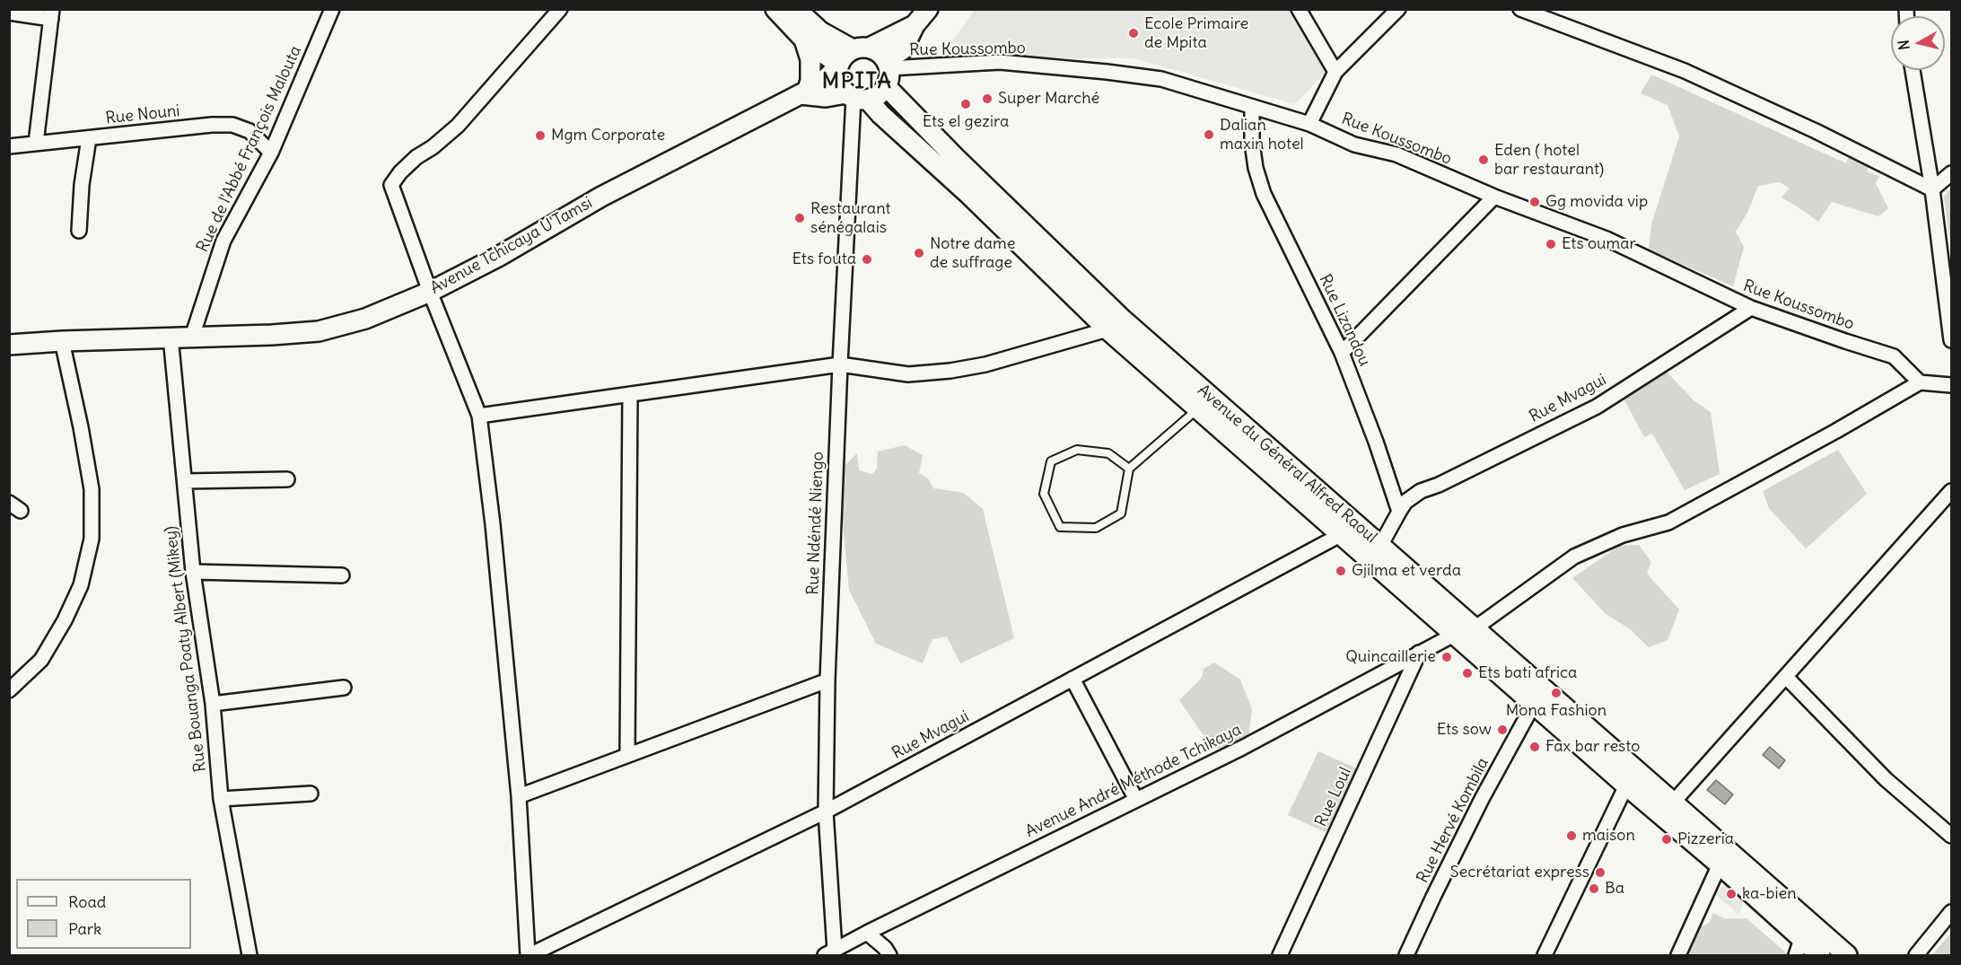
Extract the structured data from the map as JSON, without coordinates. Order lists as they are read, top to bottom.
{
  "streets": {
    "street": [
      "Rue Koussombo",
      "Rue Nouni",
      "Rue de l'Abbé François Malouta",
      "Avenue Tchicaya U'Tamsi",
      "Rue Lizandou",
      "Rue Mvagui",
      "Avenue du Général Alfred Raoul",
      "Rue Ndéndé Niengo",
      "Rue Bouanga Poaty Albert (Mikey)",
      "Avenue André Méthode Tchikaya",
      "Rue Loul",
      "Rue Hervé Kombila"
    ]
  },
  "crossings": [
    ["Rue Koussombo", "Avenue Tchicaya U'Tamsi"],
    ["Rue Koussombo", "Rue Lizandou"],
    ["Rue Koussombo", "Rue Mvagui"],
    ["Rue Koussombo", "Avenue du Général Alfred Raoul"],
    ["Rue Koussombo", "Rue Ndéndé Niengo"],
    ["Rue Nouni", "Rue de l'Abbé François Malouta"],
    ["Rue de l'Abbé François Malouta", "Avenue Tchicaya U'Tamsi"],
    ["Avenue Tchicaya U'Tamsi", "Avenue du Général Alfred Raoul"],
    ["Avenue Tchicaya U'Tamsi", "Rue Ndéndé Niengo"],
    ["Avenue Tchicaya U'Tamsi", "Rue Bouanga Poaty Albert (Mikey)"],
    ["Rue Lizandou", "Rue Mvagui"],
    ["Rue Mvagui", "Avenue du Général Alfred Raoul"],
    ["Rue Mvagui", "Rue Ndéndé Niengo"],
    ["Avenue du Général Alfred Raoul", "Rue Ndéndé Niengo"],
    ["Avenue du Général Alfred Raoul", "Avenue André Méthode Tchikaya"],
    ["Avenue du Général Alfred Raoul", "Rue Hervé Kombila"],
    ["Rue Ndéndé Niengo", "Avenue André Méthode Tchikaya"],
    ["Avenue André Méthode Tchikaya", "Rue Loul"]
  ],
  "districts": ["MPITA"],
  "places": [
    "Ecole Primaire de Mpita",
    "Super Marché",
    "Ets el gezira",
    "Dalian maxin hotel",
    "Mgm Corporate",
    "Eden ( hotel bar restaurant)",
    "Gg movida vip",
    "Restaurant sénégalais",
    "Ets oumar",
    "Notre dame de suffrage",
    "Ets fouta",
    "Gjilma et verda",
    "Quincaillerie",
    "Ets bati africa",
    "Mona Fashion",
    "Ets sow",
    "Fax bar resto",
    "maison",
    "Pizzeria",
    "Secrétariat express",
    "Ba",
    "ka-bien"
  ],
  "legend": ["Road", "Park"],
  "north": "left"
}
